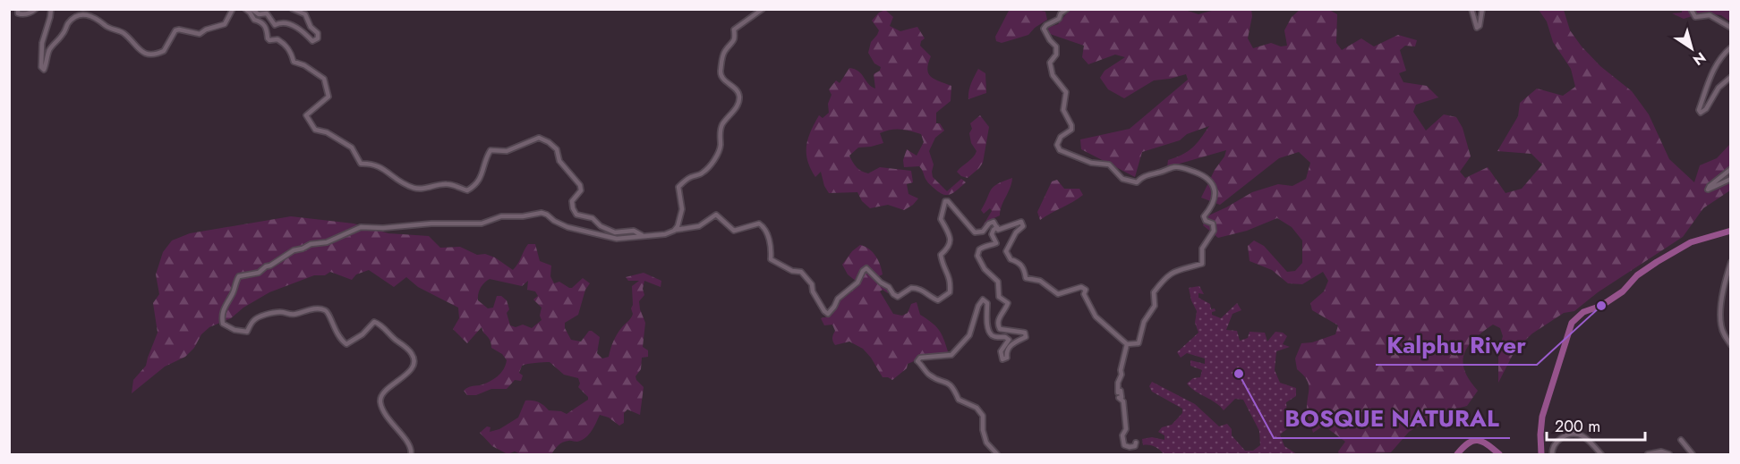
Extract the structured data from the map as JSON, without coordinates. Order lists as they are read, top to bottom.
{
  "places": ["Kalphu River", "BOSQUE NATURAL"],
  "scale_bar": "200 m",
  "north": "bottom right"
}
